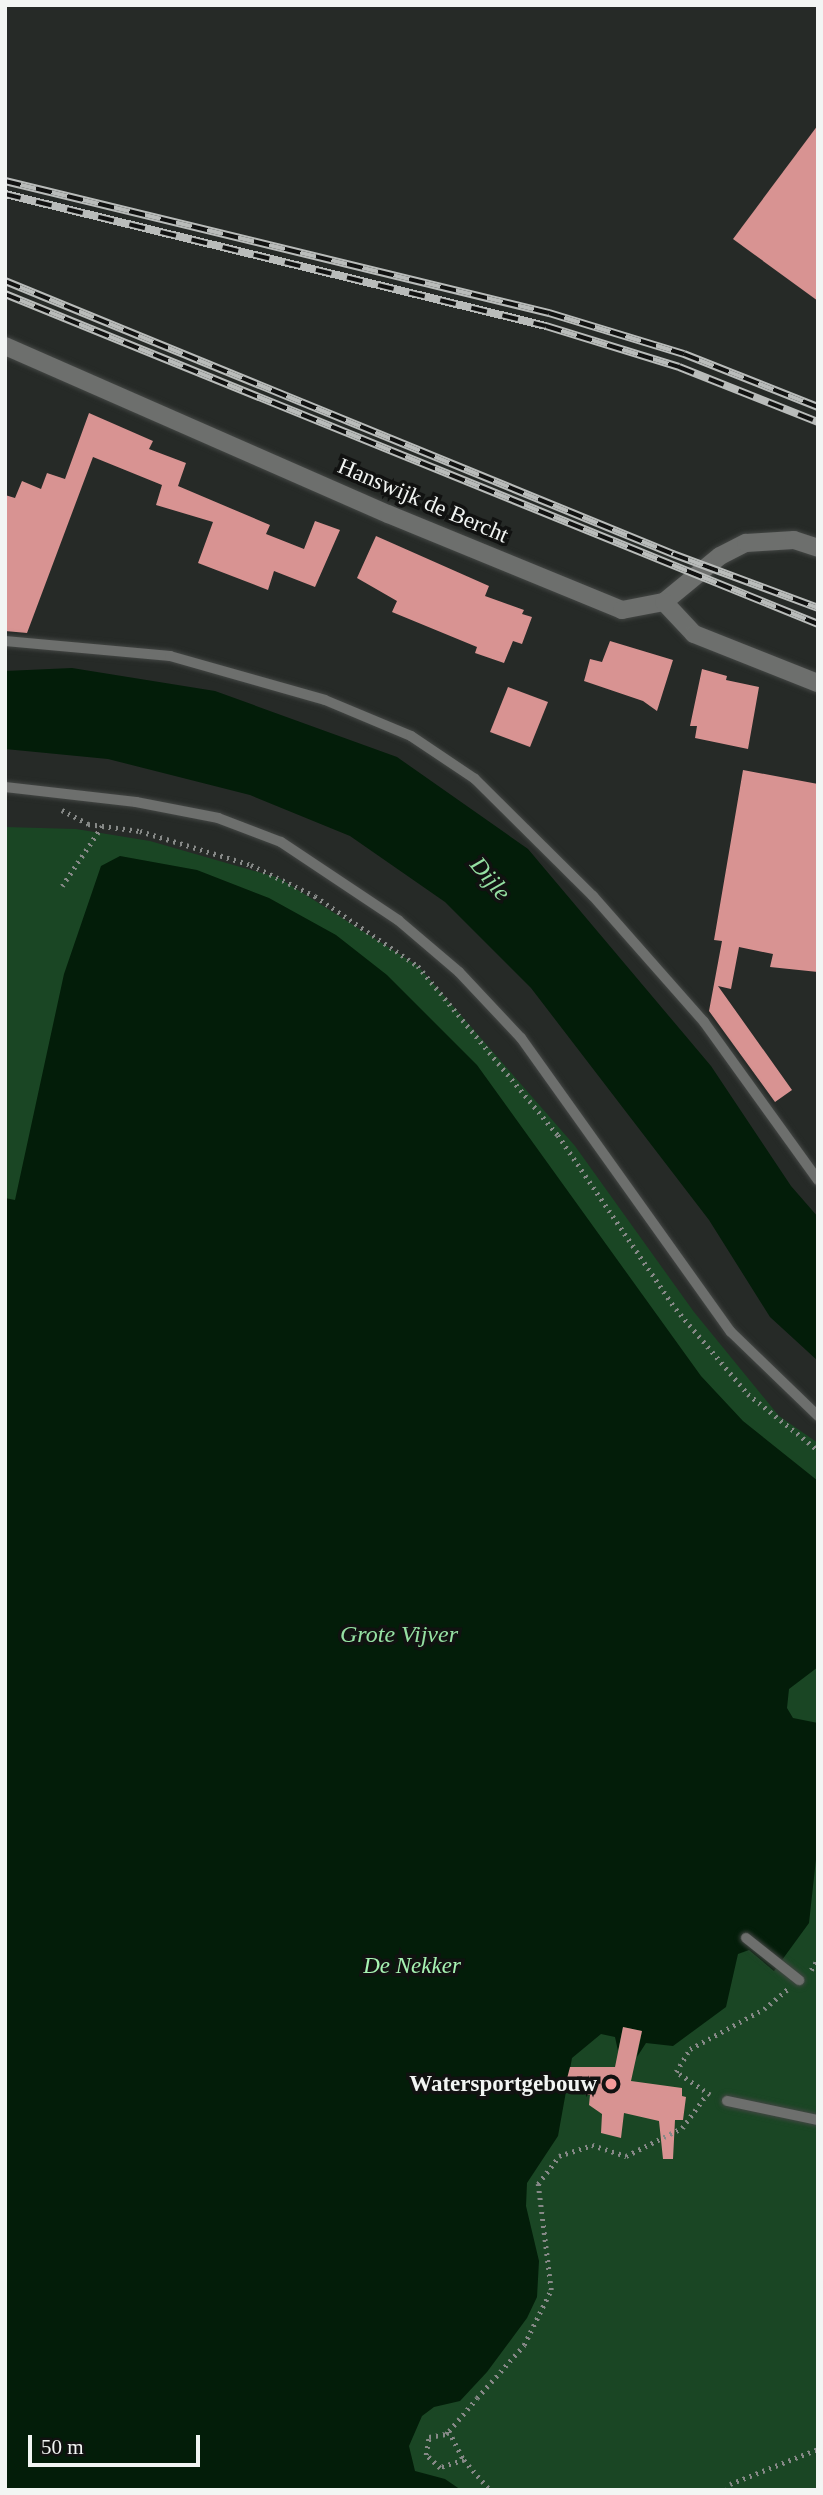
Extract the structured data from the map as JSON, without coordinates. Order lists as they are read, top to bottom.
{
  "streets": {
    "street": ["Hanswijk de Bercht"]
  },
  "water": ["Dijle", "Grote Vijver"],
  "parks": ["De Nekker"],
  "places": ["Watersportgebouw"],
  "scale_bar": "50 m"
}
